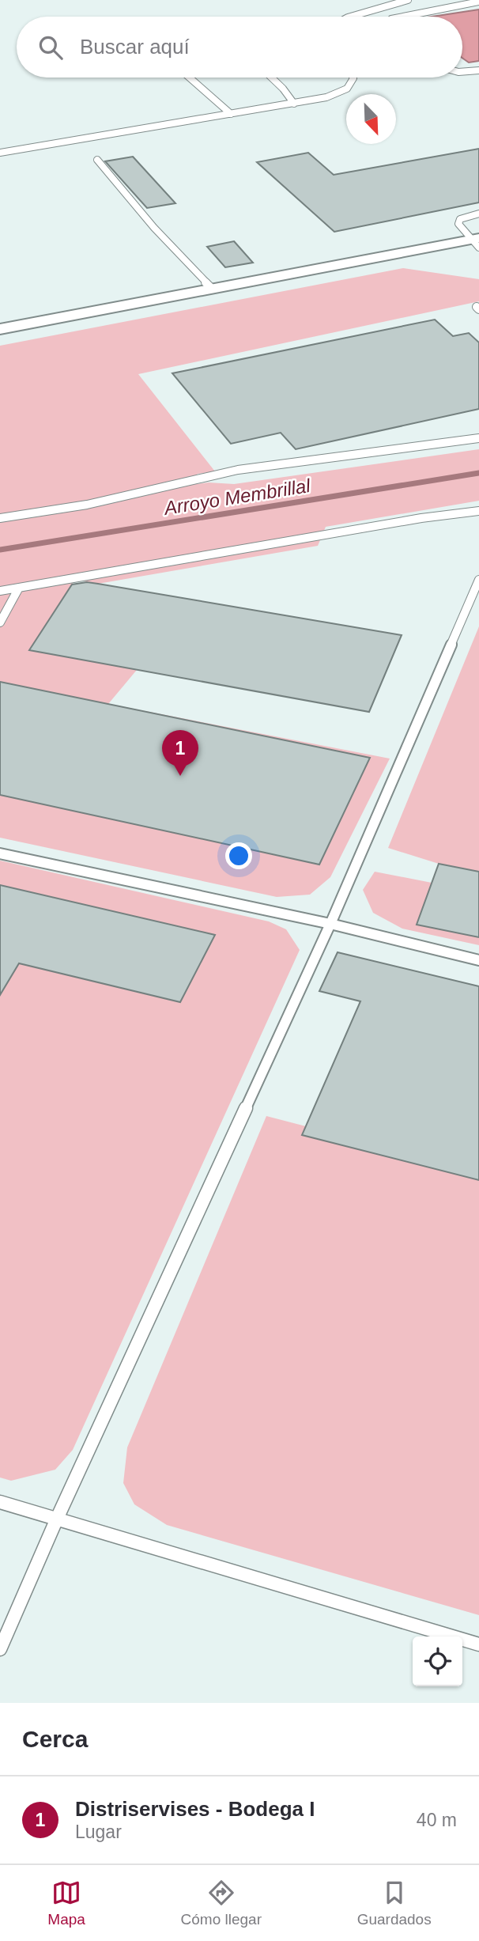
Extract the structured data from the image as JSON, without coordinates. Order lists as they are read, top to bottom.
{
  "water": ["Arroyo Membrillal"],
  "north": "bottom right",
  "page": {
    "search": "Buscar aquí",
    "pins": "1",
    "heading": "Cerca",
    "list": [
      {
        "mark": "1",
        "name": "Distriservises - Bodega I",
        "note": "Lugar",
        "value": "40 m"
      }
    ],
    "nav": ["Mapa", "Cómo llegar", "Guardados"]
  }
}
